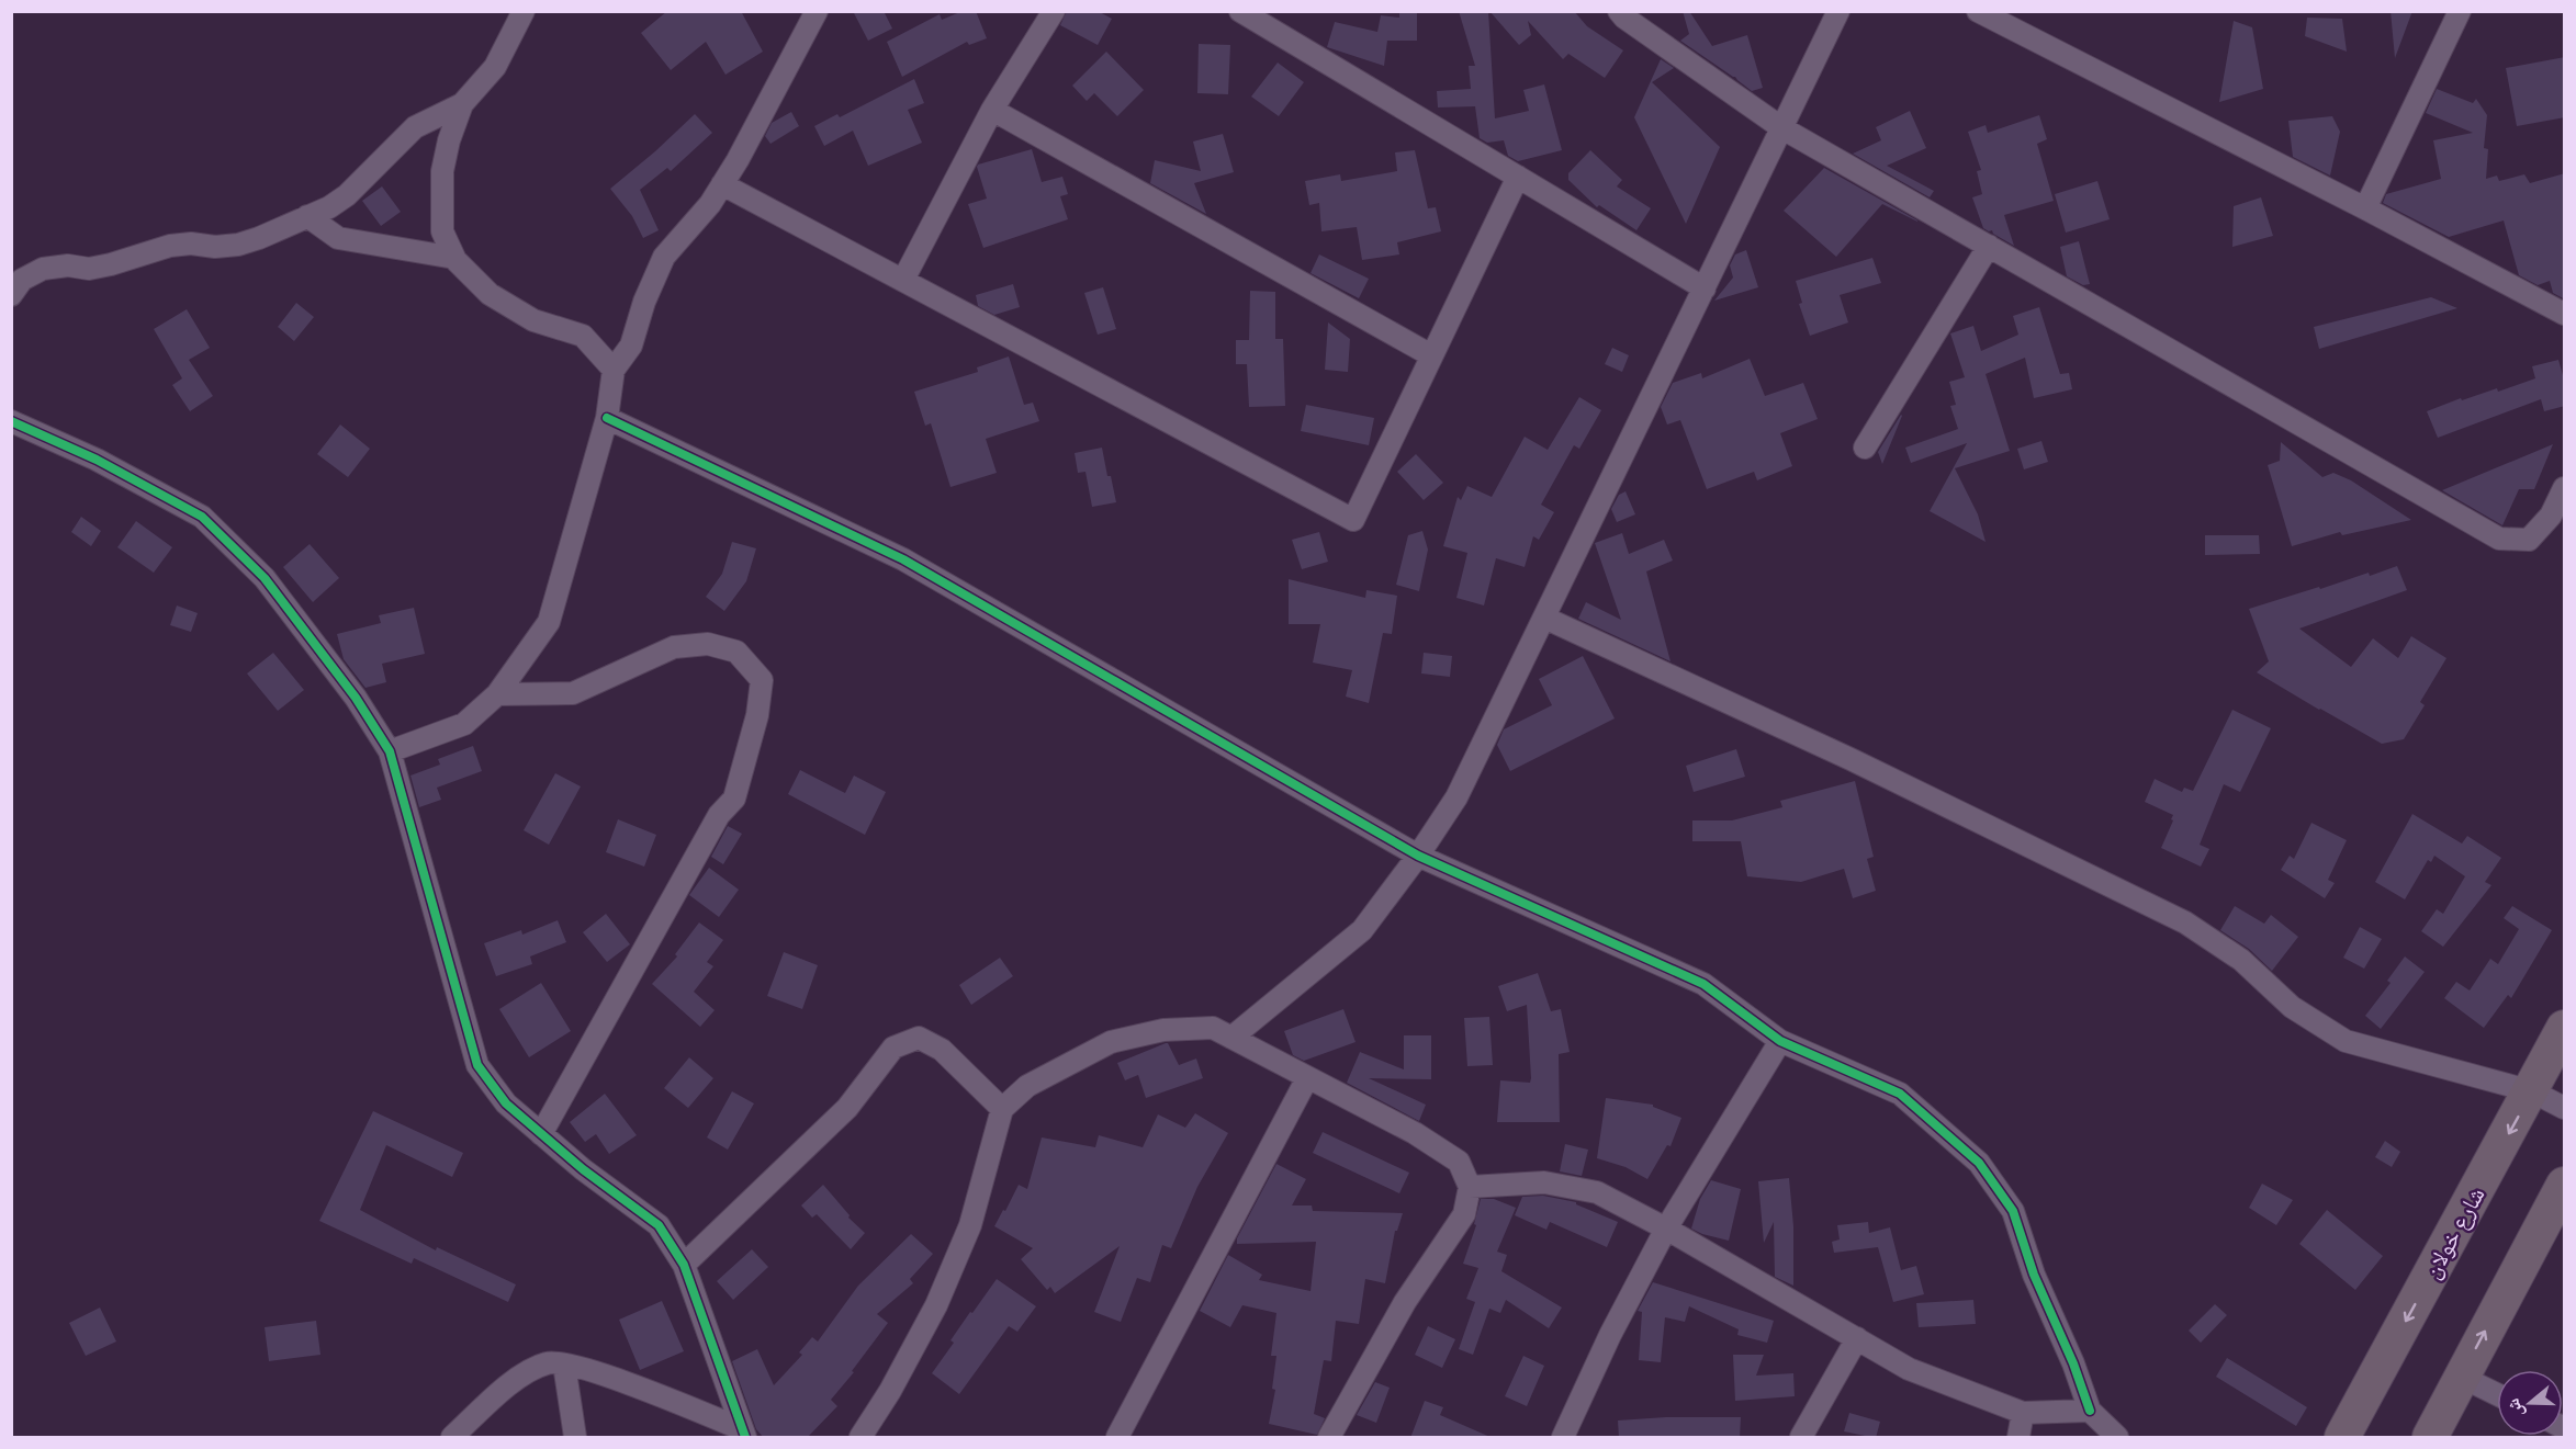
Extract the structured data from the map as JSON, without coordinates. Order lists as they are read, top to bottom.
{
  "streets": {
    "main road": ["شارع خولان"]
  },
  "north": "left"
}
